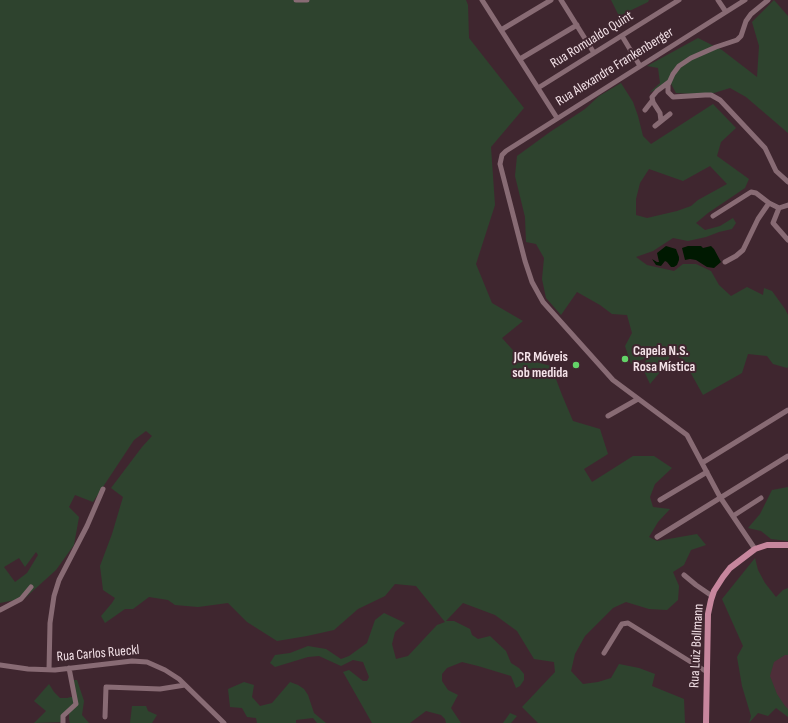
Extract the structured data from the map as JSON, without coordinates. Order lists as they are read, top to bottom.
{
  "streets": {
    "main road": ["Rua Luiz Bollmann"],
    "street": ["Rua Romualdo Quint", "Rua Alexandre Frankenberger", "Rua Carlos Rueckl"]
  },
  "places": ["Capela N.S. Rosa Mística", "JCR Móveis sob medida"]
}
